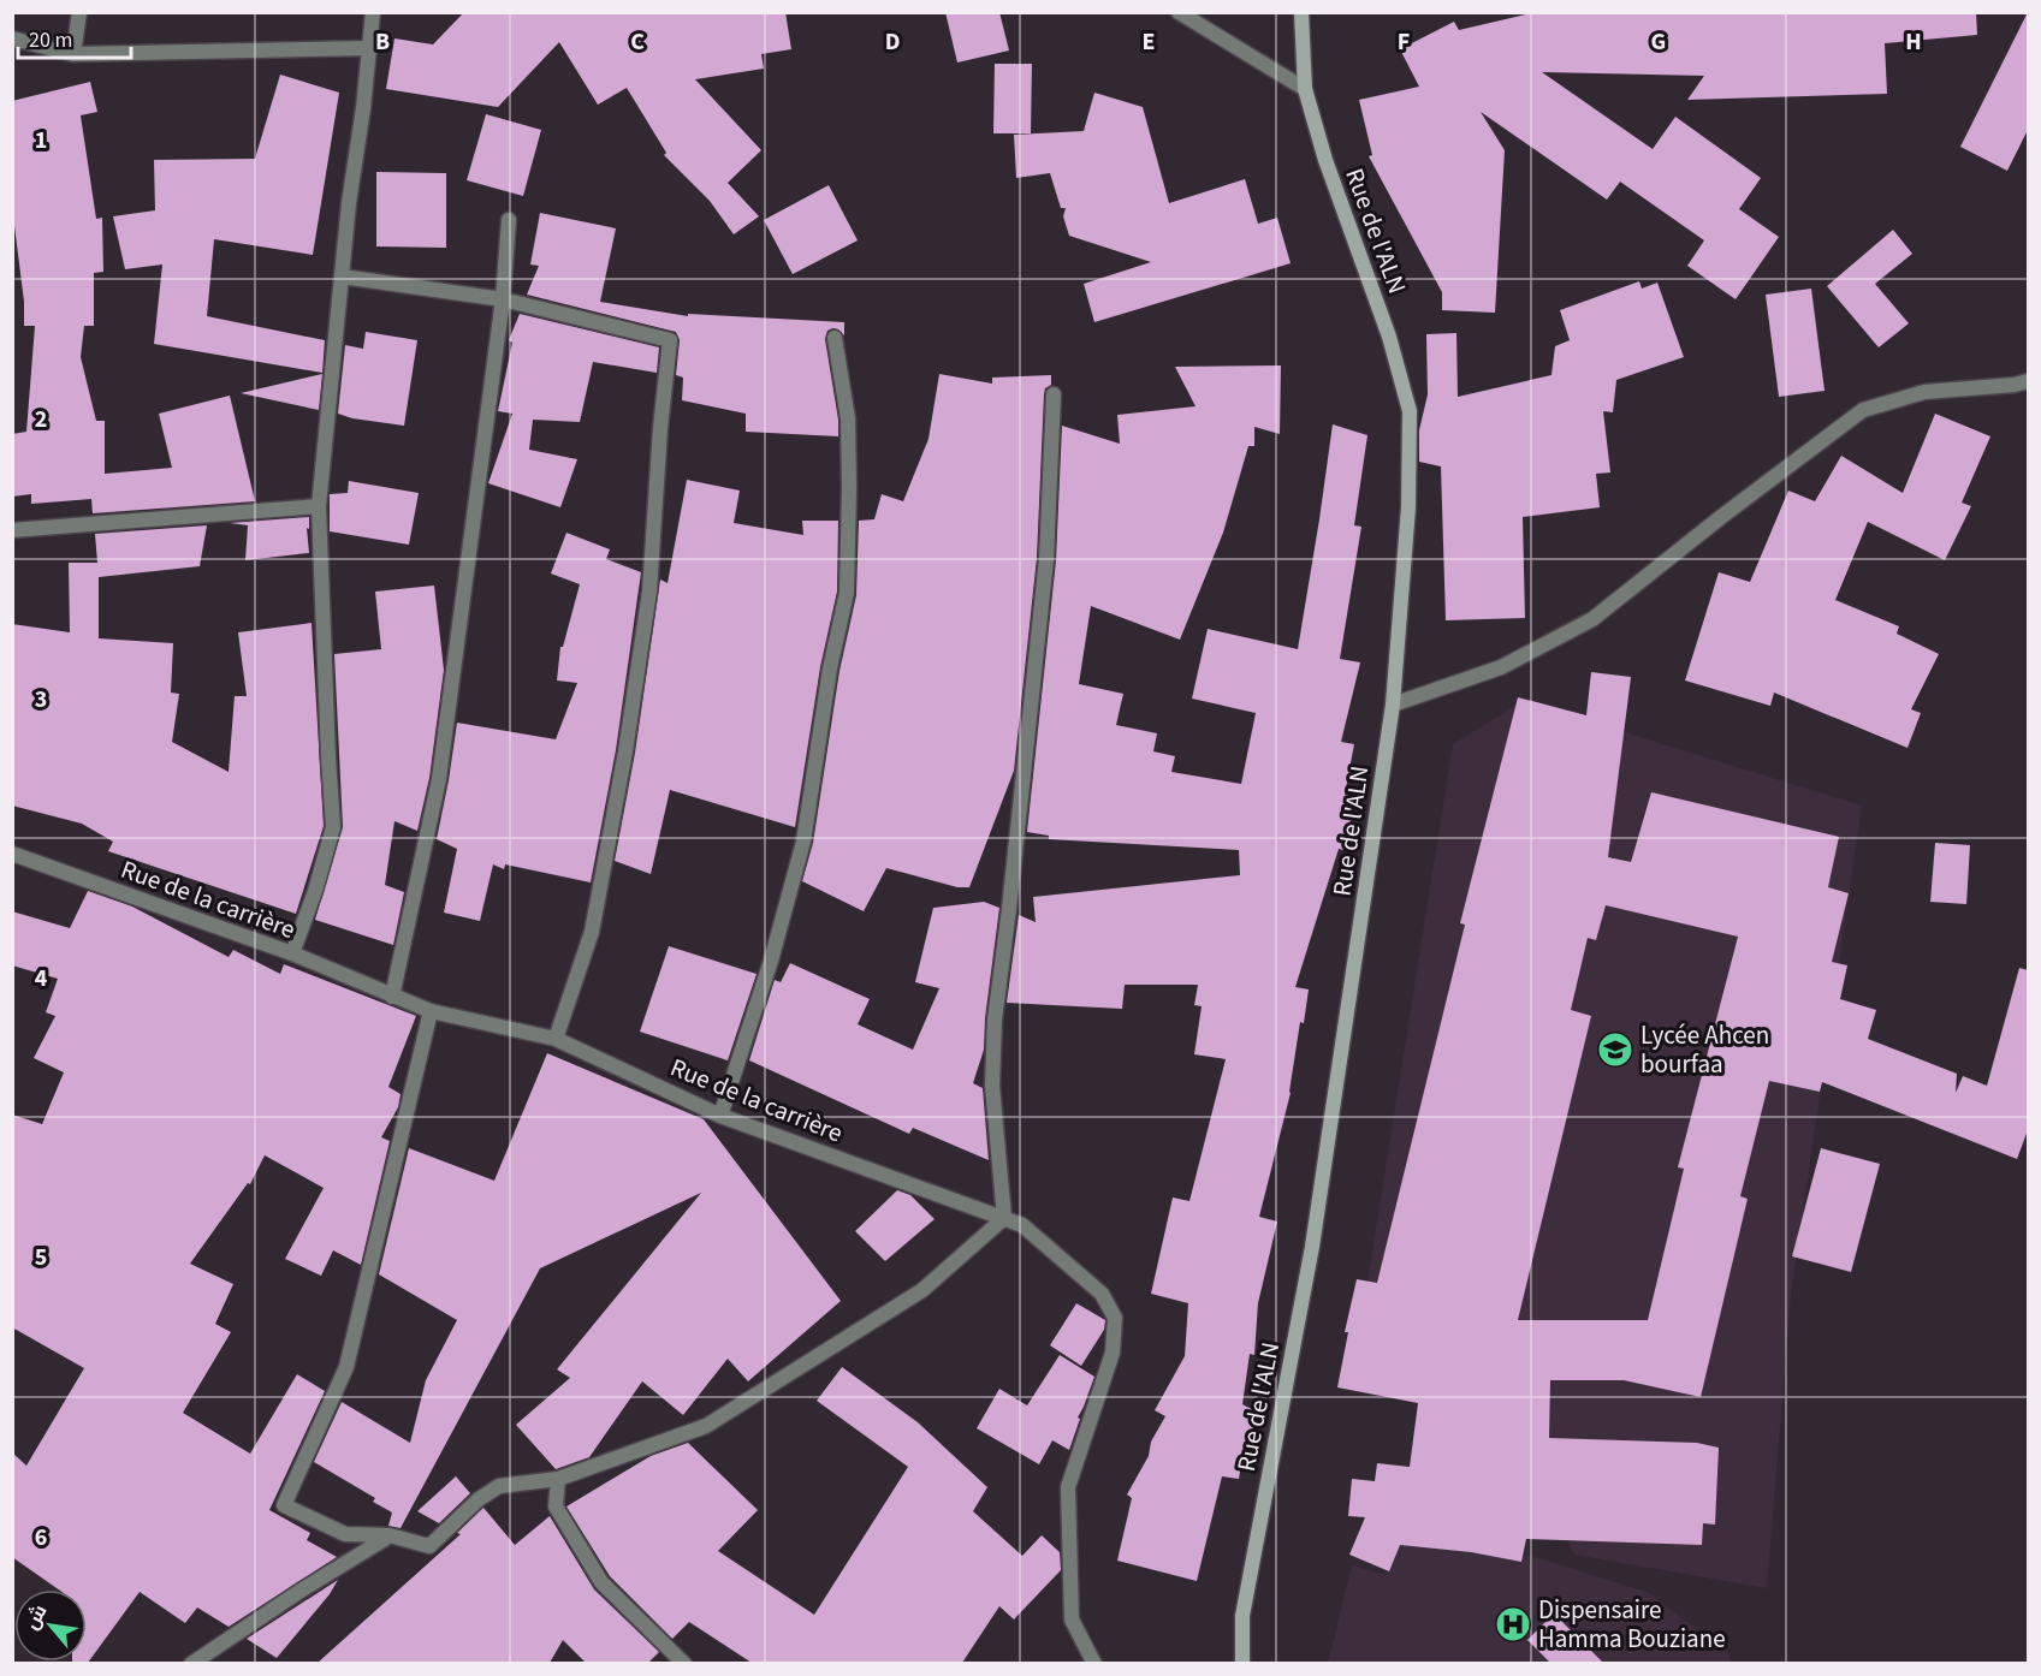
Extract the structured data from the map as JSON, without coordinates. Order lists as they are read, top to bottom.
{
  "streets": {
    "main road": ["Rue de l'ALN"],
    "street": ["Rue de la carrière"]
  },
  "places": {
    "school or university": ["Lycée Ahcen bourfaa"],
    "hospital": ["Dispensaire Hamma Bouziane"]
  },
  "scale_bar": "20 m",
  "north": "top left",
  "grid": {
    "columns": [
      "B",
      "C",
      "D",
      "E",
      "F",
      "G",
      "H"
    ],
    "rows": [
      "1",
      "2",
      "3",
      "4",
      "5",
      "6"
    ]
  }
}
